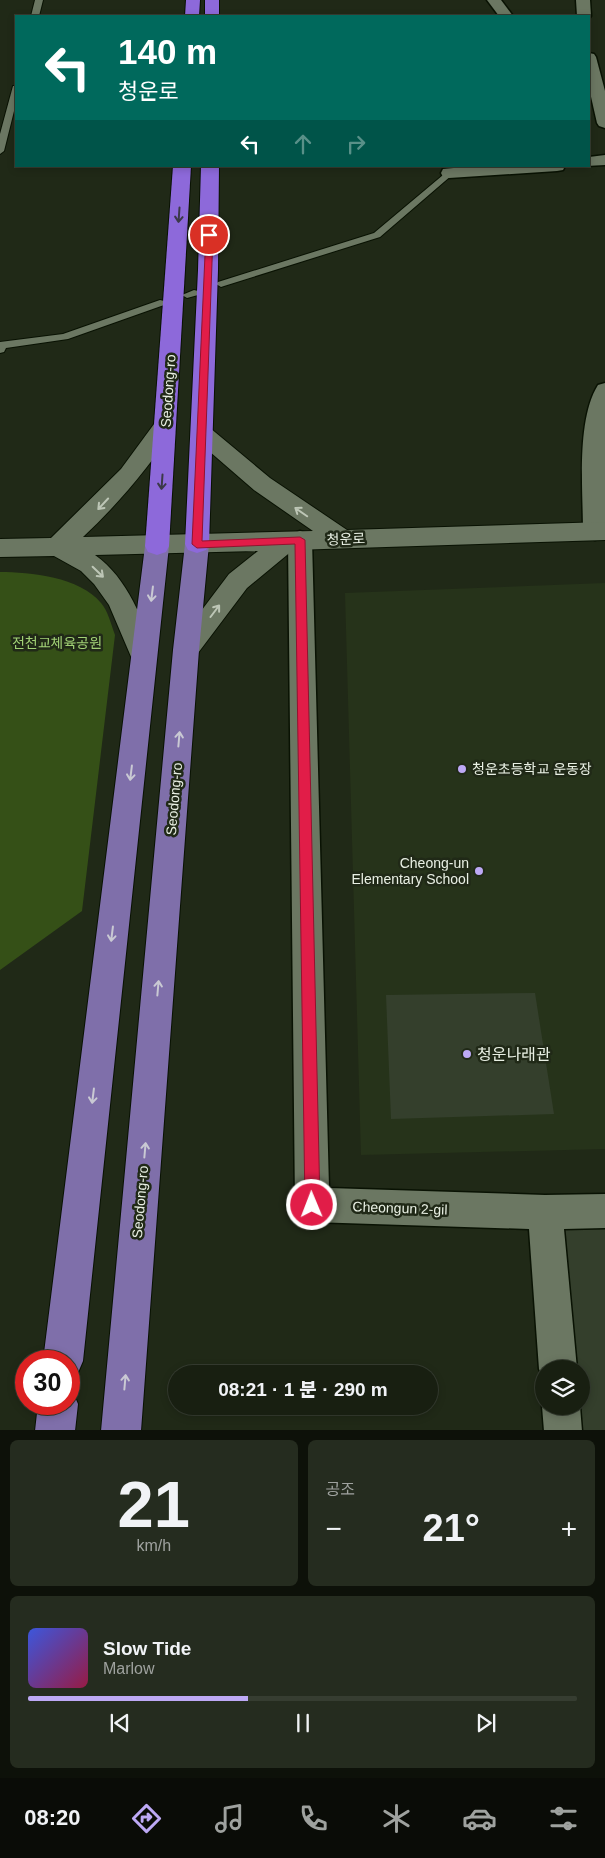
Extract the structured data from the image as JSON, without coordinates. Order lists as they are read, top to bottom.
{
  "streets": {
    "highway": ["Seodong-ro"],
    "street": ["청운로", "Cheongun 2-gil"]
  },
  "crossings": [
    ["Seodong-ro", "청운로"],
    ["청운로", "Cheongun 2-gil"]
  ],
  "parks": ["전천교체육공원"],
  "places": ["청운초등학교 운동장", "Cheong-un Elementary School", "청운나래관"],
  "page": {
    "turn": ["140 m", "청운로"],
    "limit": "30",
    "trip": "08:21 · 1 분 · 290 m",
    "tile": [
      ["21", "km/h"],
      "공조"
    ],
    "heat": ["−", "21°", "+"],
    "song": ["Slow Tide", "Marlow"],
    "tabs": "08:20"
  }
}
